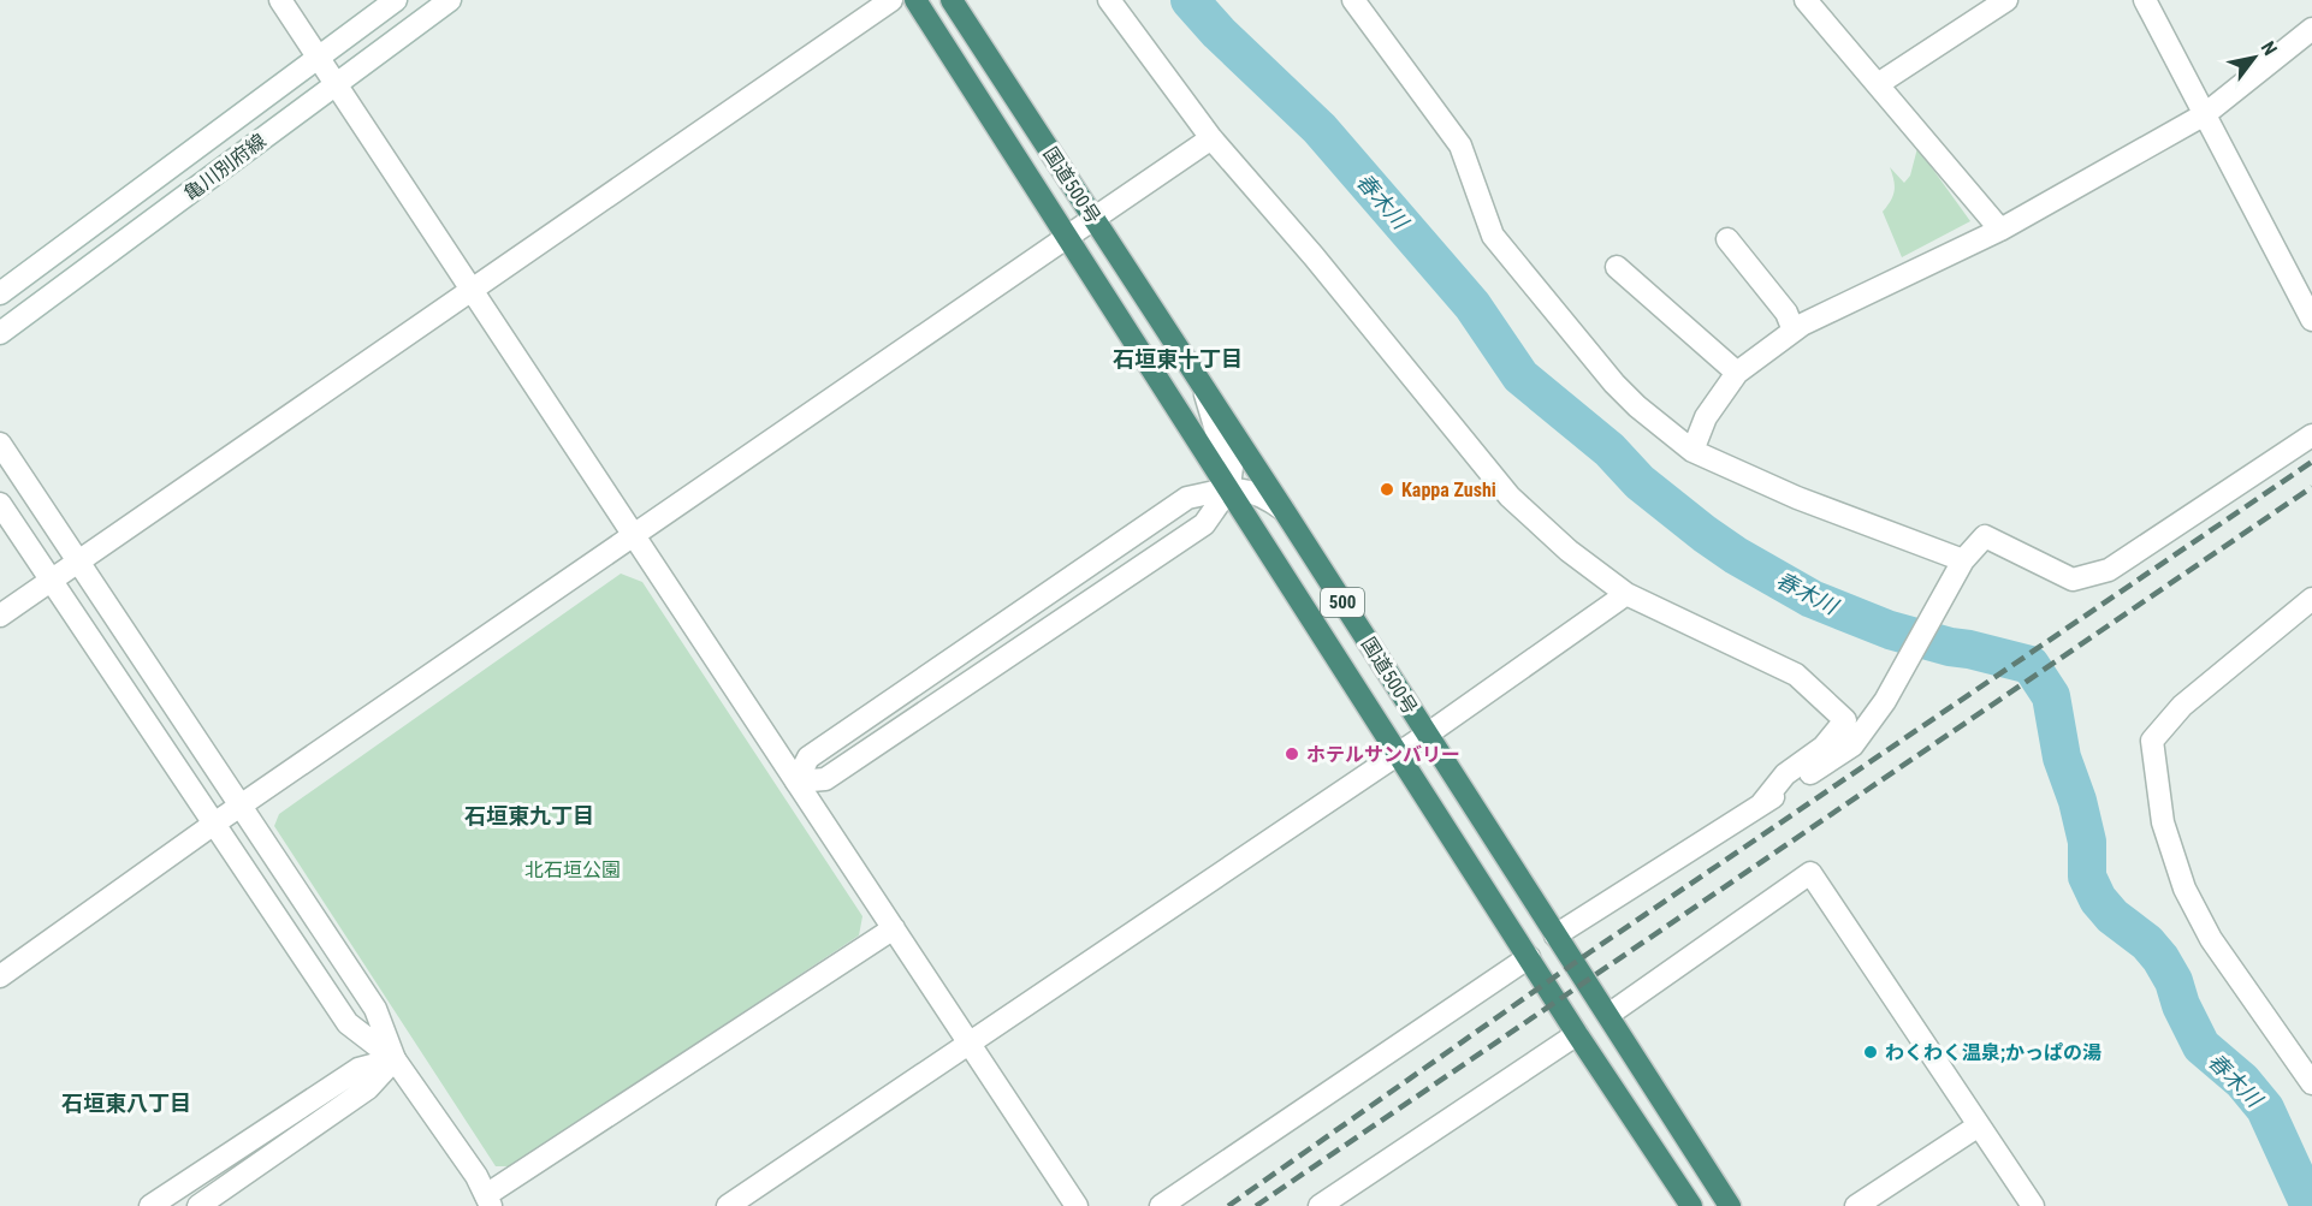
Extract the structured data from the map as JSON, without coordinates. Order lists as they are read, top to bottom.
{
  "streets": {
    "highway": ["国道500号", "500"],
    "street": ["亀川別府線"]
  },
  "districts": ["石垣東十丁目", "石垣東九丁目", "石垣東八丁目"],
  "water": ["春木川"],
  "parks": ["北石垣公園"],
  "places": ["Kappa Zushi", "ホテルサンバリー", "わくわく温泉;かっぱの湯"],
  "north": "top right"
}
